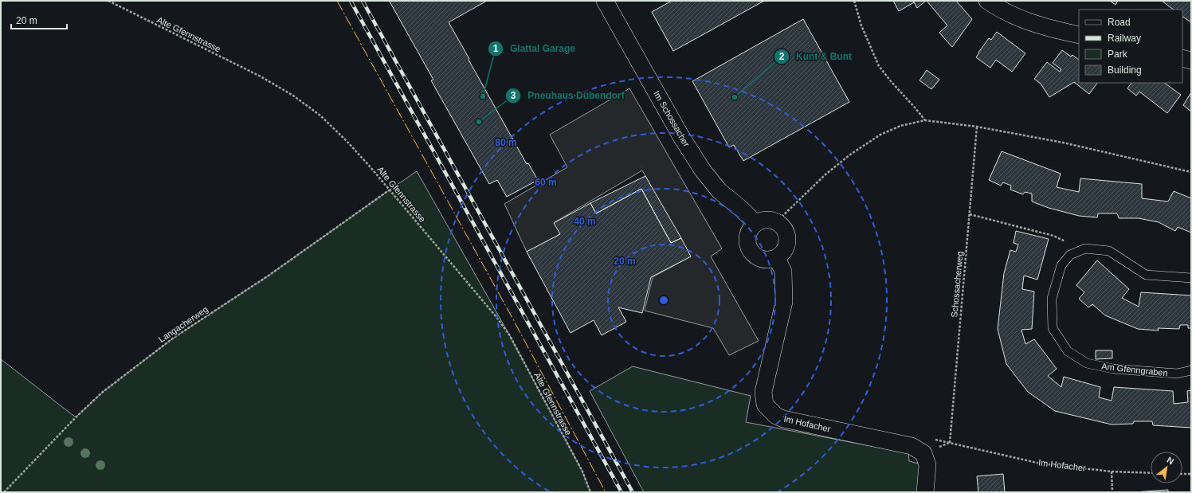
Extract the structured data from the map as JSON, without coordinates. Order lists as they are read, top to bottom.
{
  "streets": {
    "street": ["Im Schossacher", "Im Hofacher"],
    "lane": ["Am Gfenngraben"],
    "path": ["Alte Gfennstrasse", "Schossacherweg", "Langacherweg"]
  },
  "crossings": [
    ["Alte Gfennstrasse", "Langacherweg"],
    ["Im Schossacher", "Im Hofacher"],
    ["Schossacherweg", "Im Hofacher"]
  ],
  "places": ["Glattal Garage", "Kunt & Bunt", "Pneuhaus Dübendorf"],
  "legend": [
    "Road",
    "Railway",
    "Park",
    "Building"
  ],
  "scale_bar": "20 m",
  "north": "top right",
  "rings": [
    "80 m",
    "60 m",
    "40 m",
    "20 m"
  ]
}
